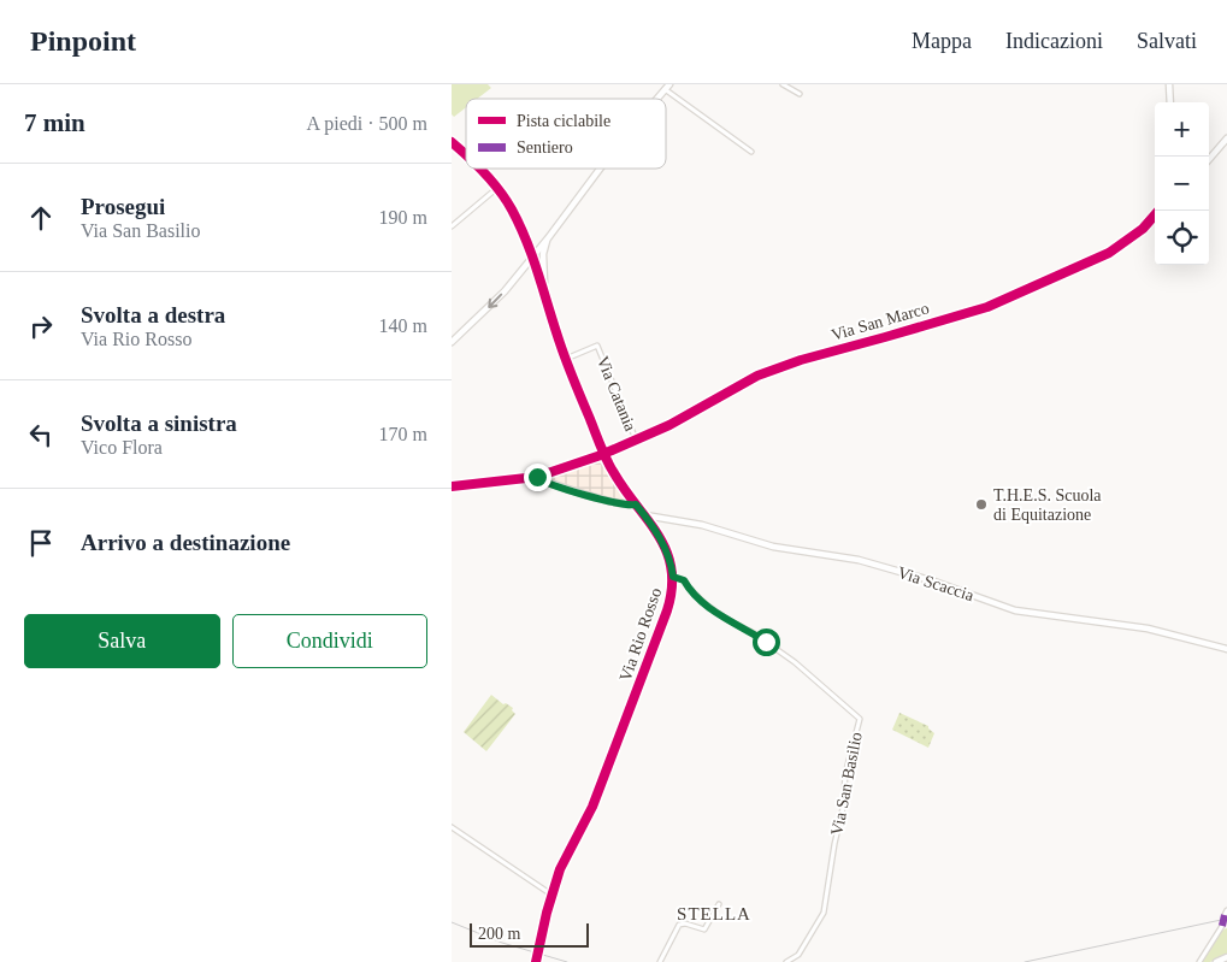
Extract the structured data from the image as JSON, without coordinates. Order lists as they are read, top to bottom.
{
  "streets": {
    "street": [
      "Via San Marco",
      "Via Catania",
      "Via Scaccia",
      "Via Rio Rosso",
      "Via San Basilio"
    ]
  },
  "crossings": [
    ["Via San Marco", "Via Catania"],
    ["Via San Marco", "Via Rio Rosso"],
    ["Via Catania", "Via Rio Rosso"],
    ["Via Scaccia", "Via Rio Rosso"],
    ["Via Rio Rosso", "Via San Basilio"]
  ],
  "districts": ["STELLA"],
  "places": ["T.H.E.S. Scuola di Equitazione"],
  "legend": ["Pista ciclabile", "Sentiero"],
  "scale_bar": "200 m",
  "page": {
    "header": "Pinpoint",
    "nav": ["Mappa", "Indicazioni", "Salvati"],
    "heading": ["7 min", "A piedi · 500 m"],
    "map_buttons": ["+", "−"],
    "list": [
      ["Prosegui", "Via San Basilio", "190 m"],
      ["Svolta a destra", "Via Rio Rosso", "140 m"],
      ["Svolta a sinistra", "Vico Flora", "170 m"],
      "Arrivo a destinazione"
    ],
    "buttons": ["Salva", "Condividi"],
    "scale": "200 m"
  }
}
